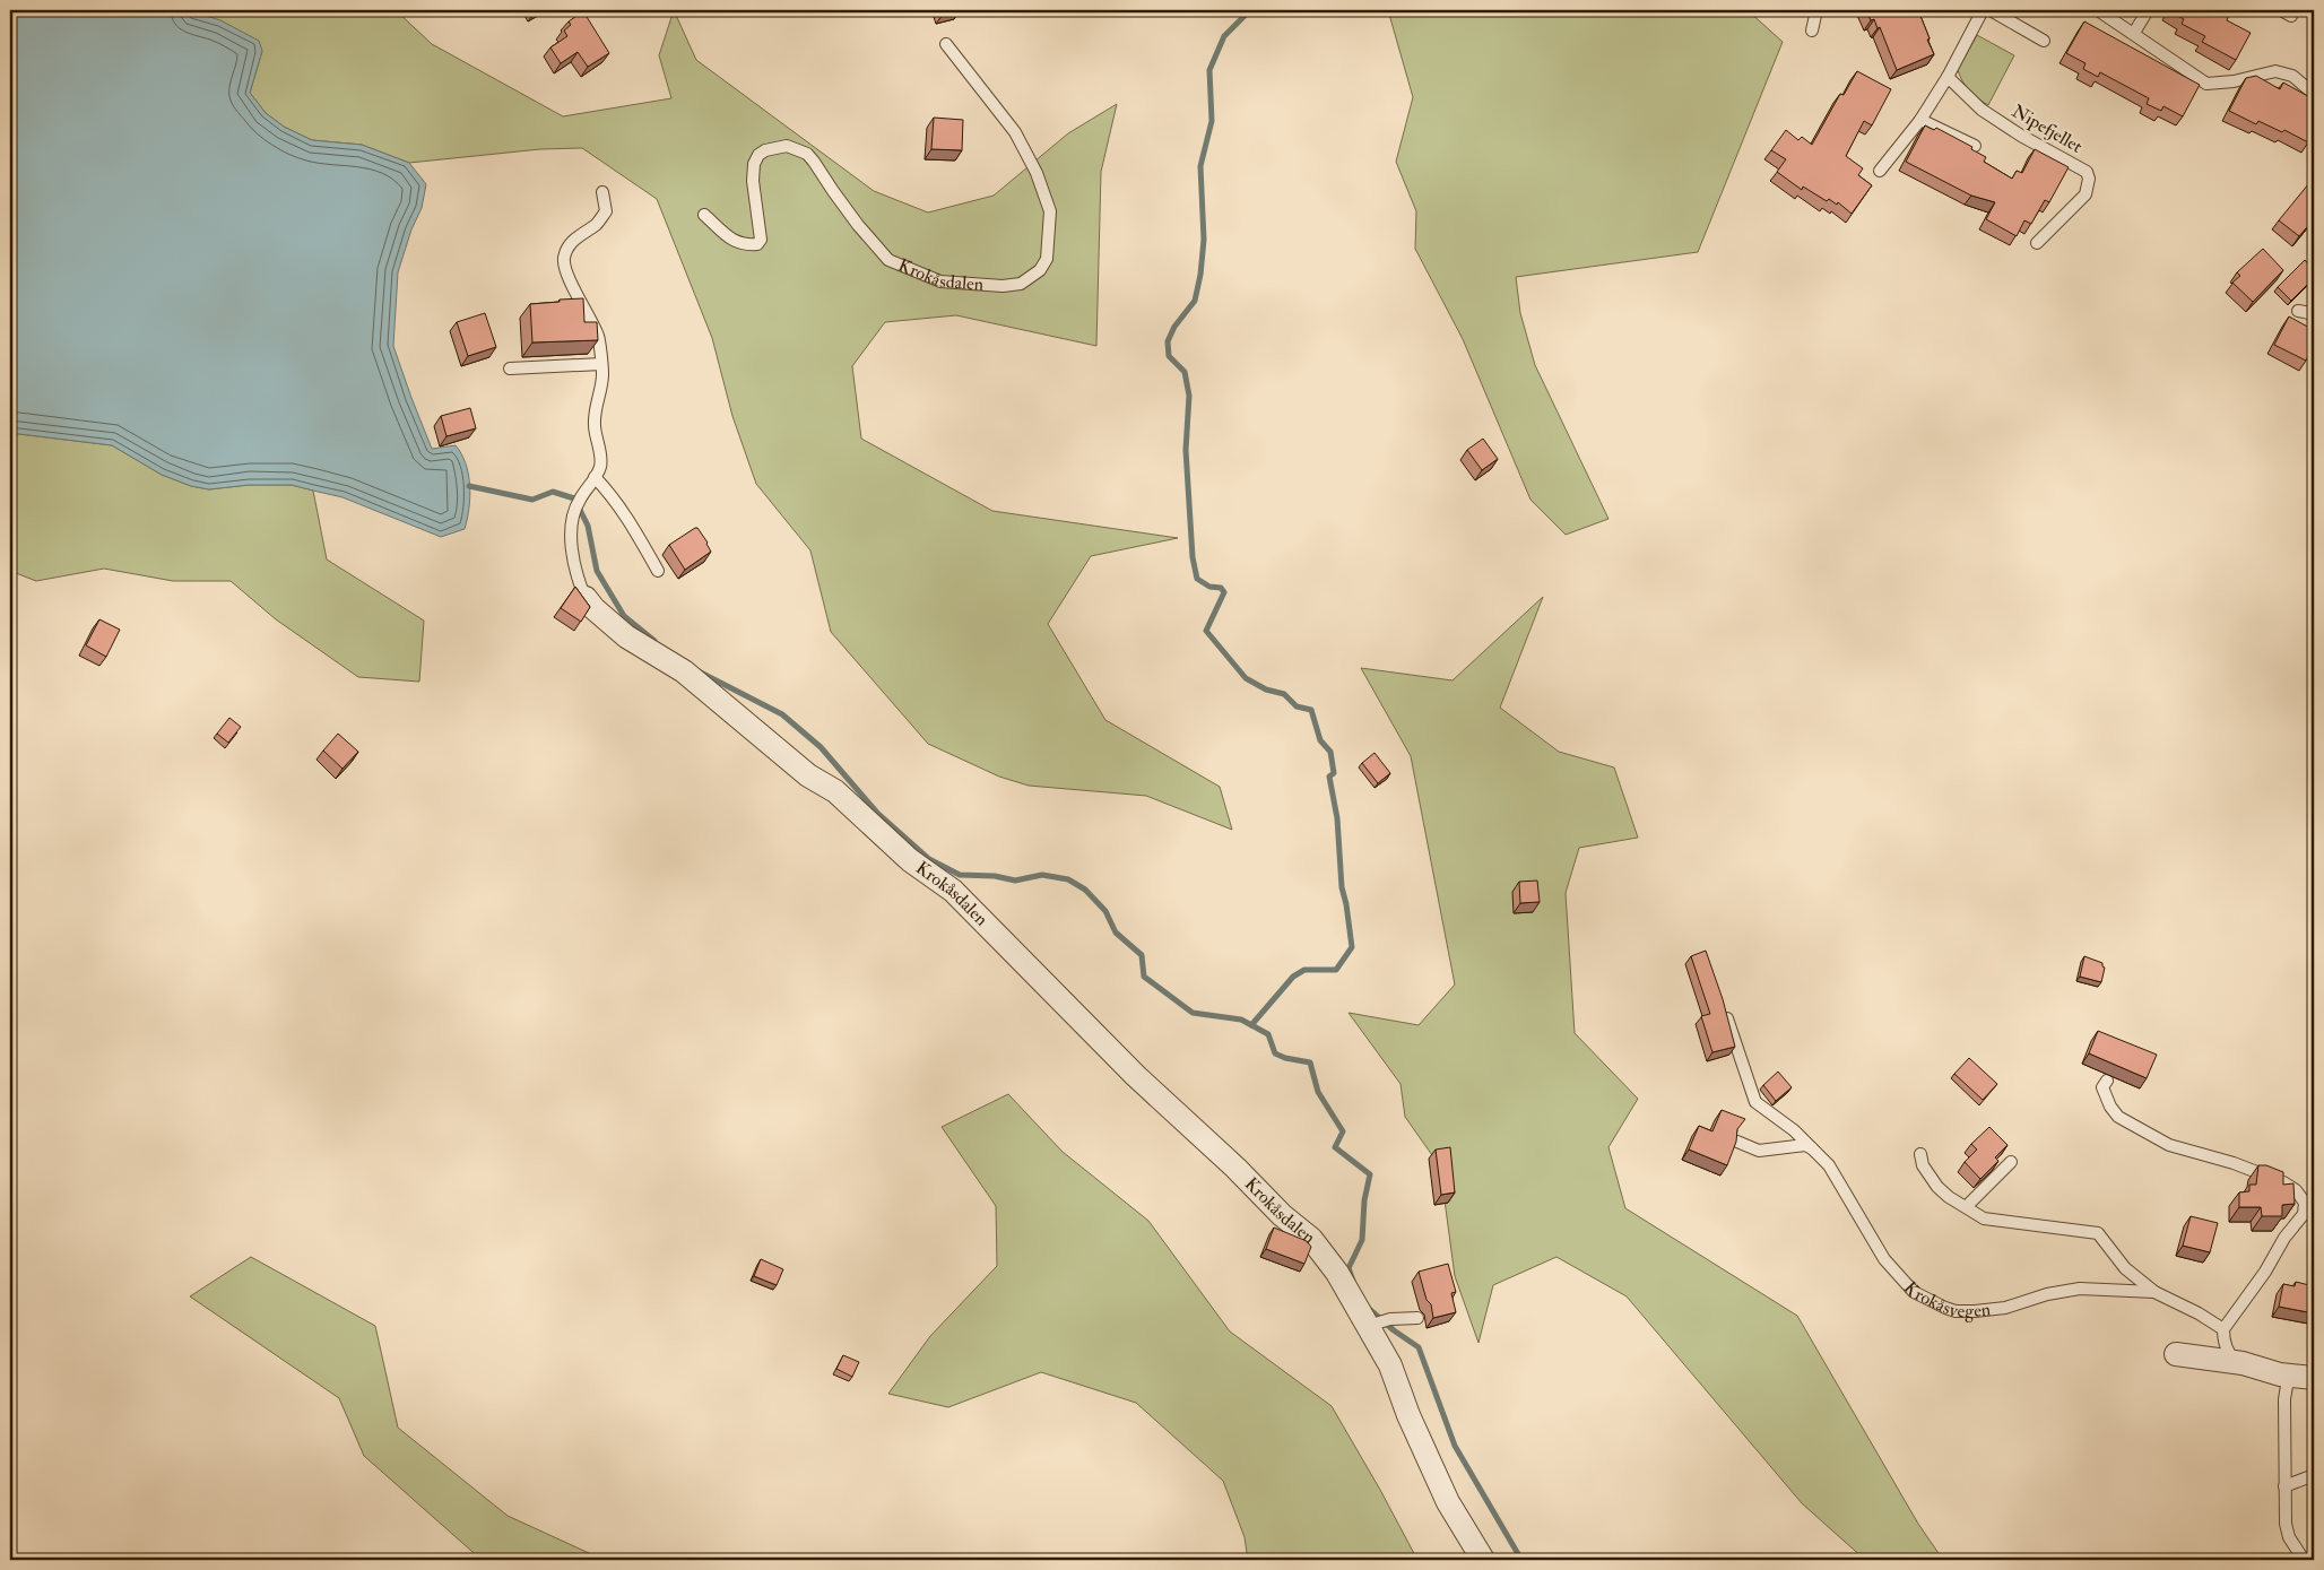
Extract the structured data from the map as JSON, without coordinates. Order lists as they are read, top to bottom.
{
  "streets": {
    "street": ["Krokåsdalen"],
    "lane": ["Nipefjellet", "Krokåsvegen"]
  }
}
